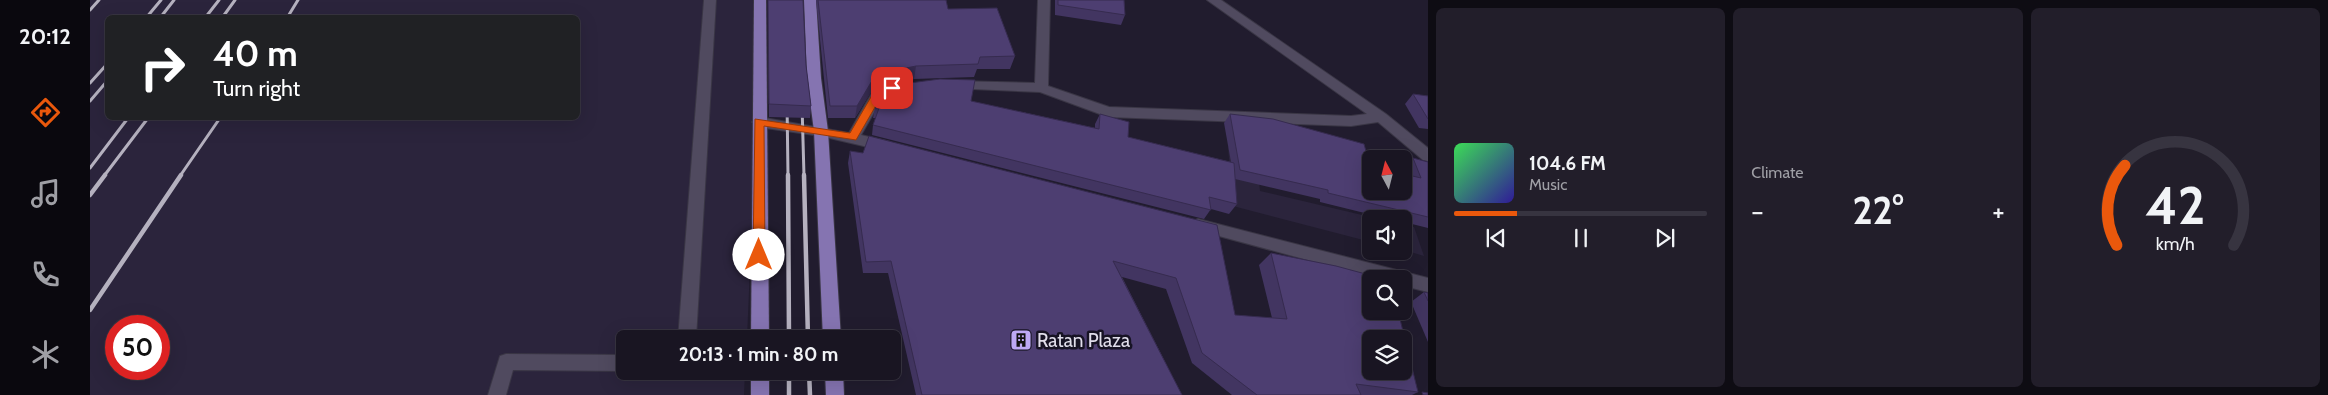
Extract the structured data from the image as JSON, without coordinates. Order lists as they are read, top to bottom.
{
  "places": {
    "building": ["Ratan Plaza"]
  },
  "north": "top",
  "page": {
    "tabs": "20:12",
    "tile": "Climate",
    "turn": ["40 m", "Turn right"],
    "song": ["104.6 FM", "Music"],
    "heat": ["−", "22°", "+"],
    "limit": "50",
    "trip": "20:13 · 1 min · 80 m",
    "gauge": ["42", "km/h"]
  }
}
